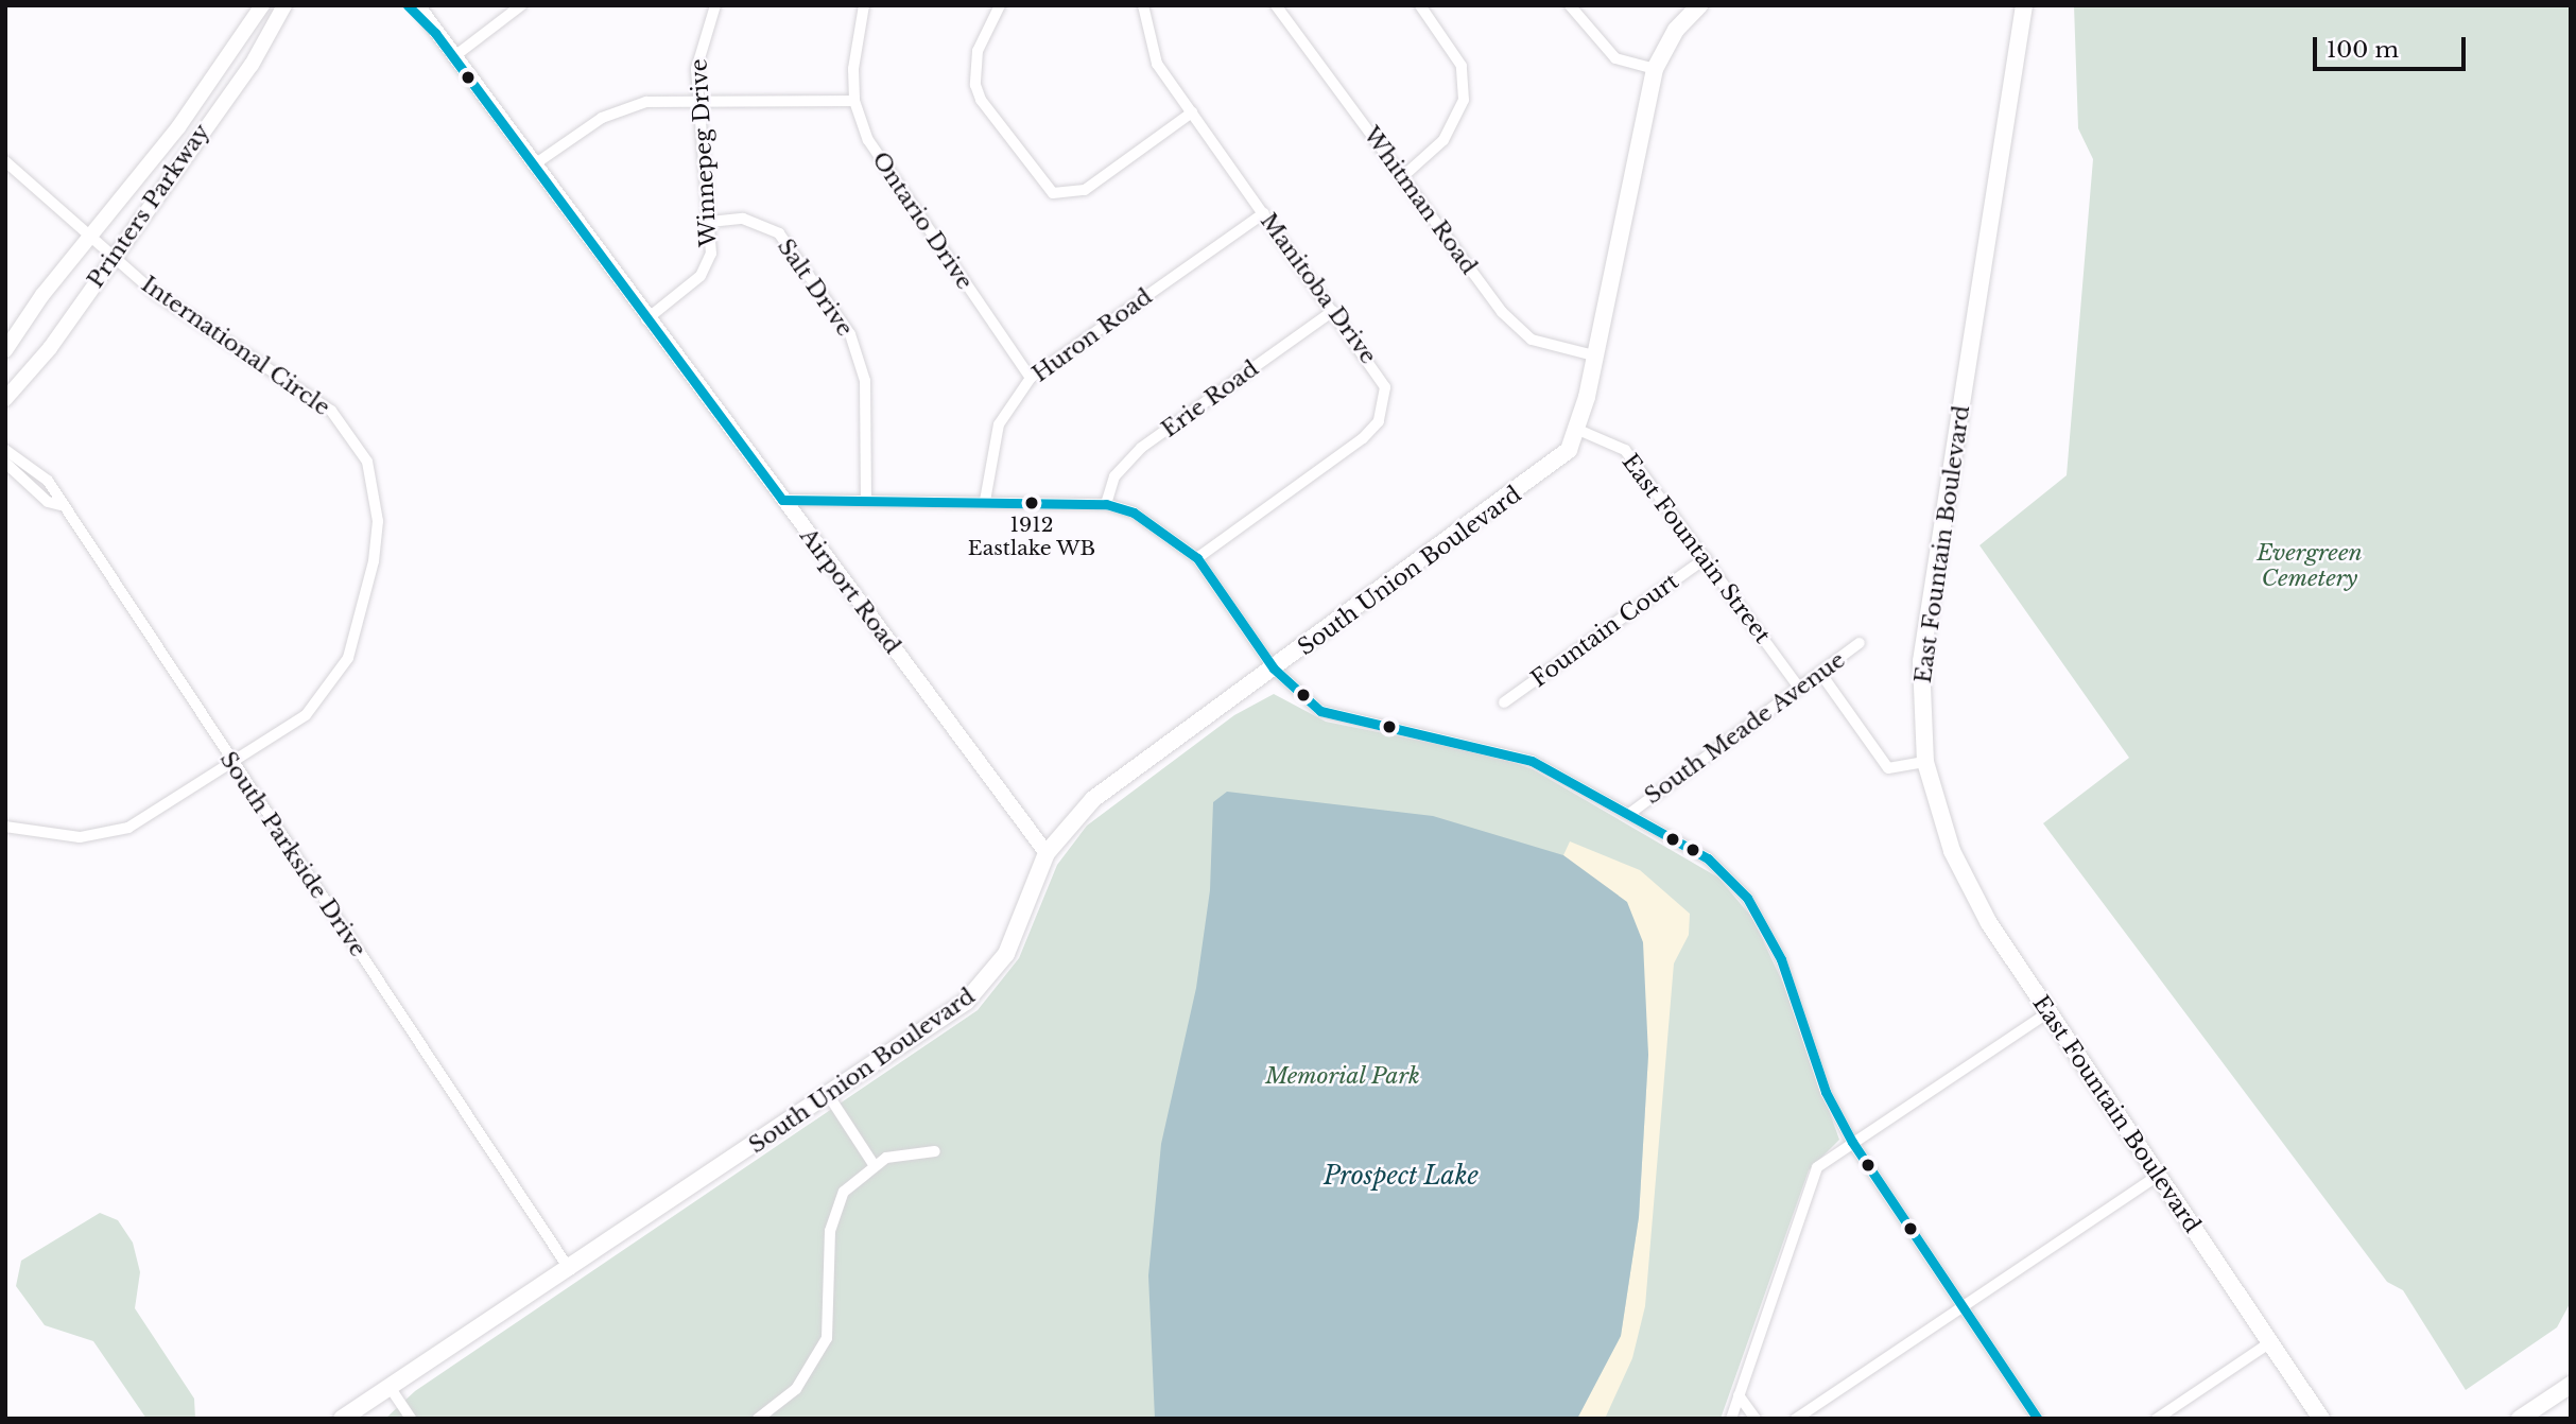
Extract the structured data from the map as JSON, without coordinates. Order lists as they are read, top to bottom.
{
  "streets": {
    "main road": [
      "Printers Parkway",
      "East Fountain Boulevard",
      "South Union Boulevard",
      "Airport Road"
    ],
    "street": [
      "Winnepeg Drive",
      "Whitman Road",
      "Ontario Drive",
      "Salt Drive",
      "Manitoba Drive",
      "Huron Road",
      "International Circle",
      "Erie Road",
      "East Fountain Street",
      "Fountain Court",
      "South Meade Avenue",
      "South Parkside Drive"
    ]
  },
  "crossings": [
    ["Winnepeg Drive", "Salt Drive"],
    ["Winnepeg Drive", "Airport Road"],
    ["Whitman Road", "South Union Boulevard"],
    ["Printers Parkway", "International Circle"],
    ["Ontario Drive", "Huron Road"],
    ["Manitoba Drive", "Huron Road"],
    ["Manitoba Drive", "Erie Road"],
    ["International Circle", "South Parkside Drive"],
    ["East Fountain Street", "South Union Boulevard"],
    ["East Fountain Street", "Fountain Court"],
    ["East Fountain Street", "South Meade Avenue"],
    ["South Union Boulevard", "Airport Road"],
    ["South Union Boulevard", "South Parkside Drive"]
  ],
  "water": ["Prospect Lake"],
  "parks": ["Evergreen Cemetery", "Memorial Park"],
  "places": ["1912 Eastlake WB"],
  "scale_bar": "100 m"
}
